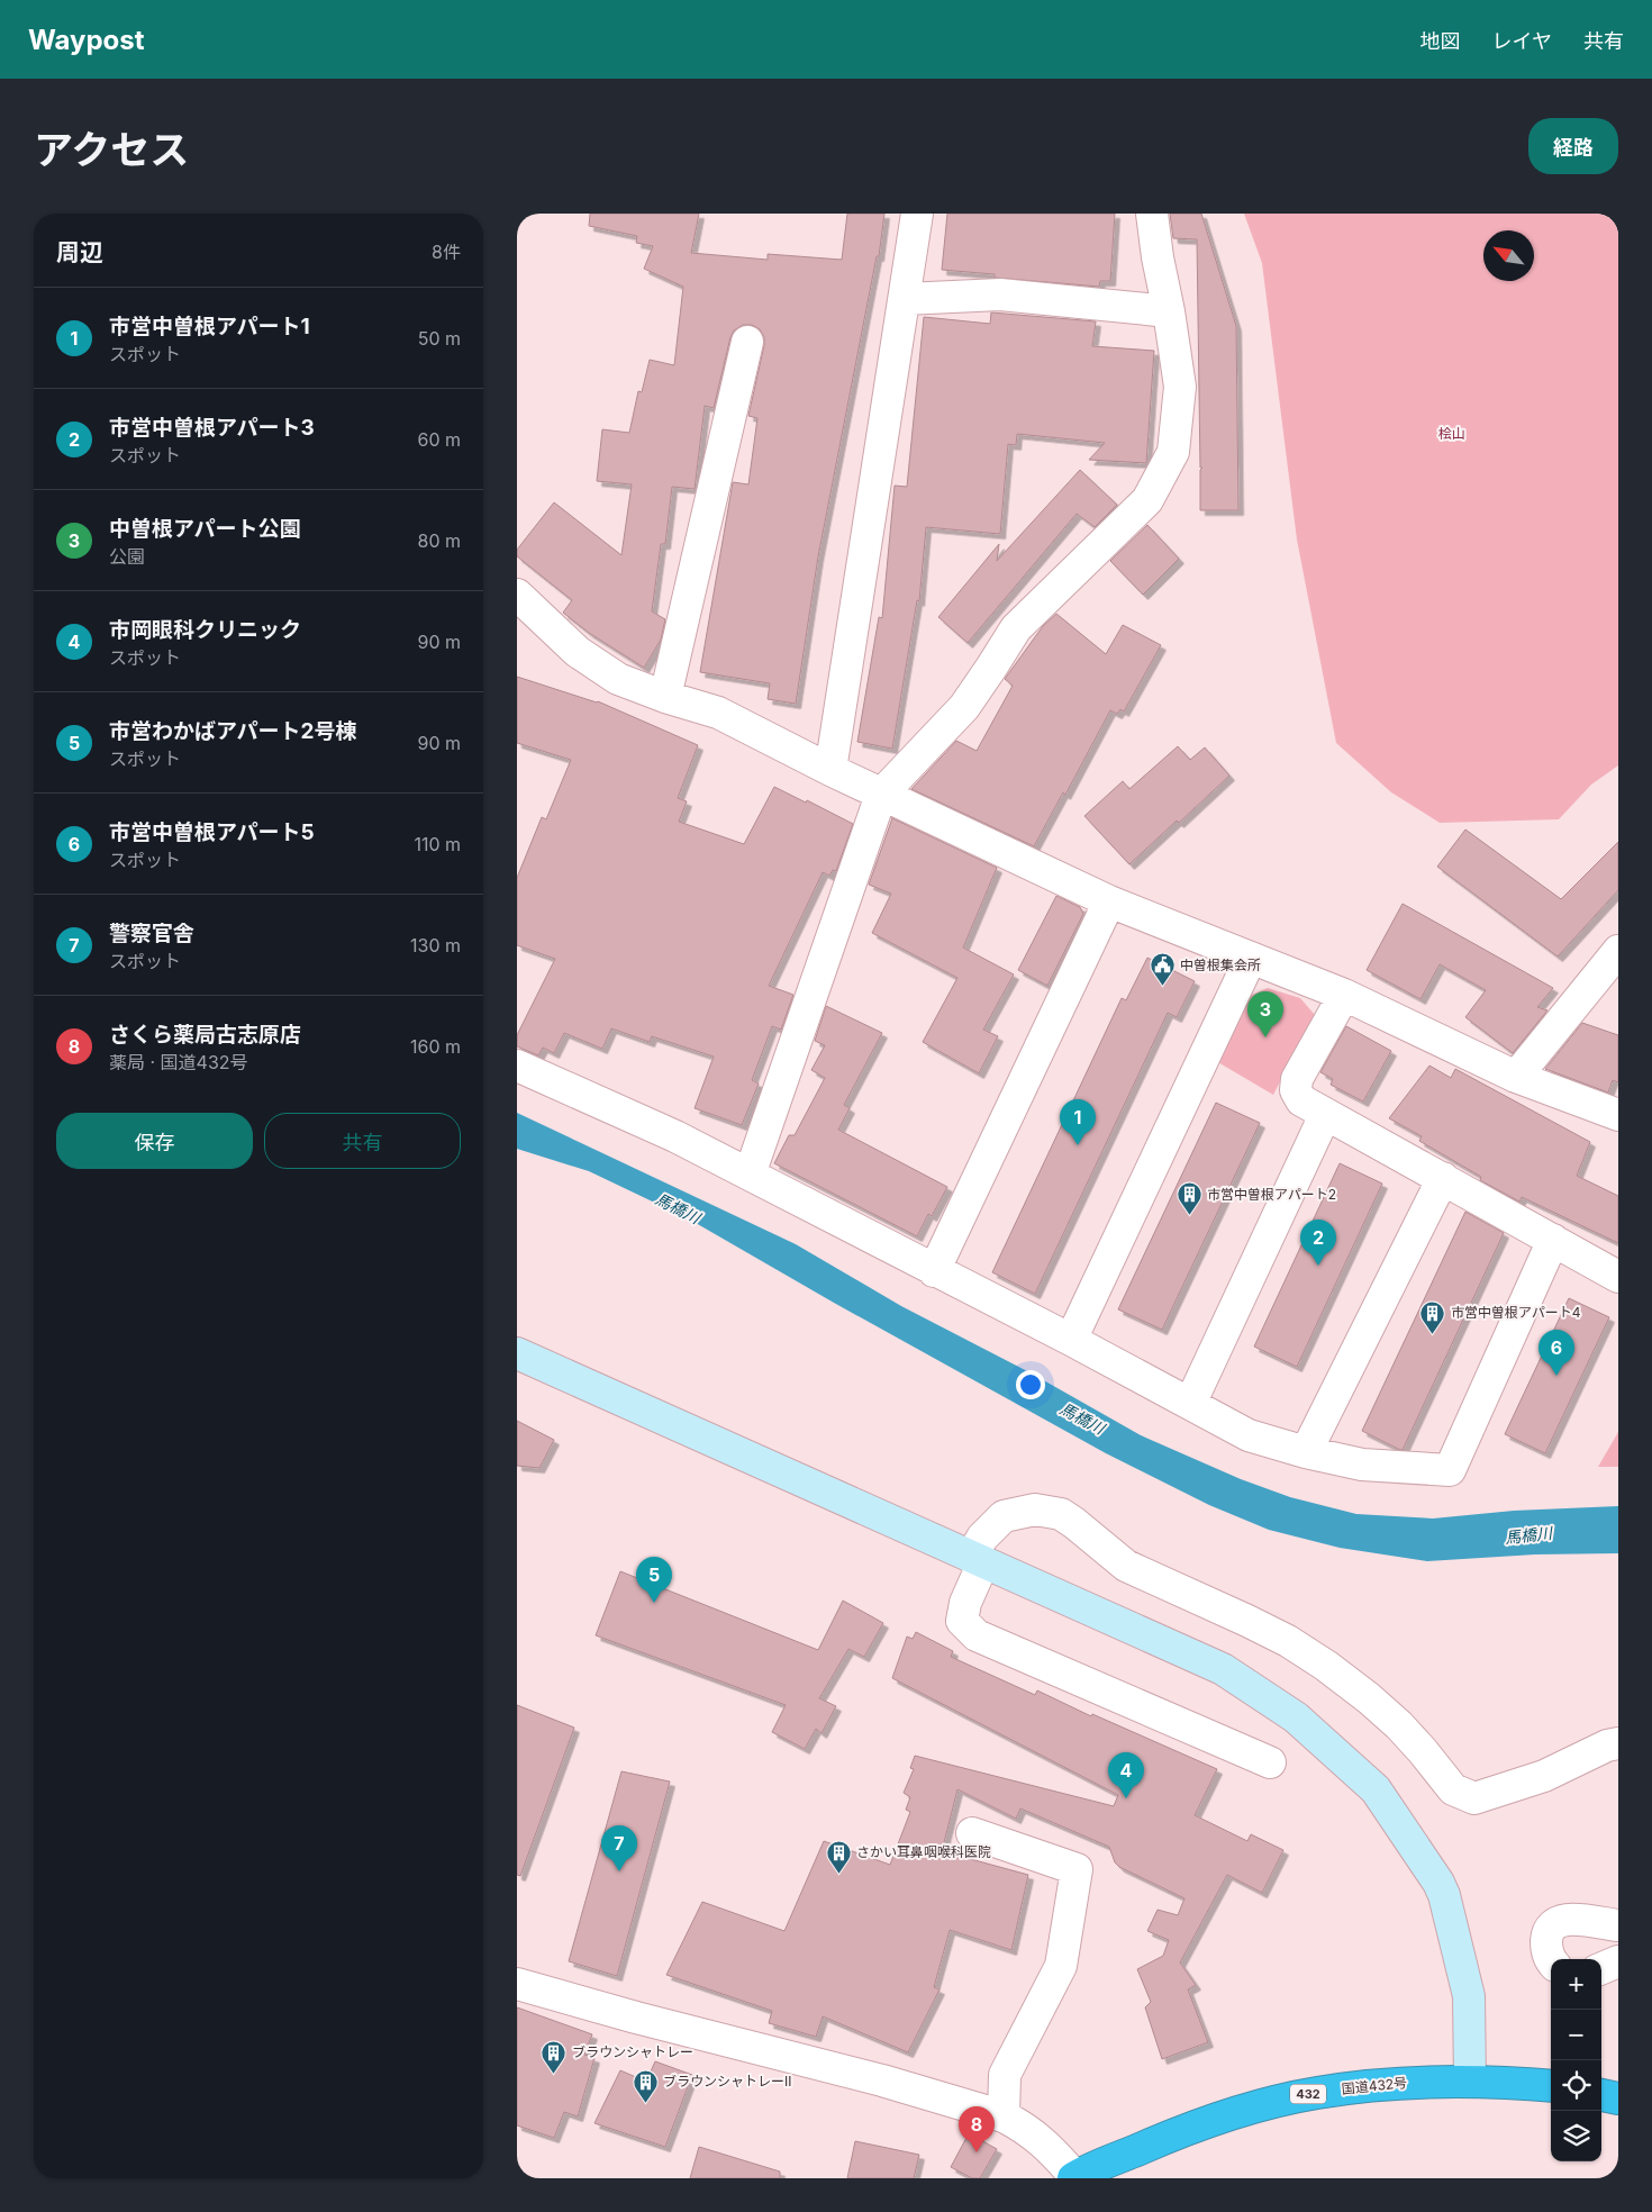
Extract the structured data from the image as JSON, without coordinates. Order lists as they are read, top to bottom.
{
  "streets": {
    "highway": ["国道432号", "432"]
  },
  "water": ["馬橋川"],
  "parks": ["桧山"],
  "places": {
    "public building": ["中曽根集会所"],
    "building": [
      "市営中曽根アパート2",
      "市営中曽根アパート4",
      "さかい耳鼻咽喉科医院",
      "ブラウンシャトレー",
      "ブラウンシャトレーⅡ"
    ]
  },
  "north": "top left",
  "page": {
    "header": "Waypost",
    "nav": ["地図", "レイヤ", "共有"],
    "title": "アクセス",
    "buttons": [
      "経路",
      ["保存", "共有"]
    ],
    "heading": ["周辺", "8件"],
    "list": [
      {
        "mark": "1",
        "name": "市営中曽根アパート1",
        "note": "スポット",
        "value": "50 m"
      },
      {
        "mark": "2",
        "name": "市営中曽根アパート3",
        "note": "スポット",
        "value": "60 m"
      },
      {
        "mark": "3",
        "name": "中曽根アパート公園",
        "note": "公園",
        "value": "80 m"
      },
      {
        "mark": "4",
        "name": "市岡眼科クリニック",
        "note": "スポット",
        "value": "90 m"
      },
      {
        "mark": "5",
        "name": "市営わかばアパート2号棟",
        "note": "スポット",
        "value": "90 m"
      },
      {
        "mark": "6",
        "name": "市営中曽根アパート5",
        "note": "スポット",
        "value": "110 m"
      },
      {
        "mark": "7",
        "name": "警察官舎",
        "note": "スポット",
        "value": "130 m"
      },
      {
        "mark": "8",
        "name": "さくら薬局古志原店",
        "note": "薬局 · 国道432号",
        "value": "160 m"
      }
    ],
    "pins": [
      "3",
      "1",
      "2",
      "6",
      "5",
      "4",
      "7",
      "8"
    ],
    "map_buttons": ["+", "−"]
  }
}
